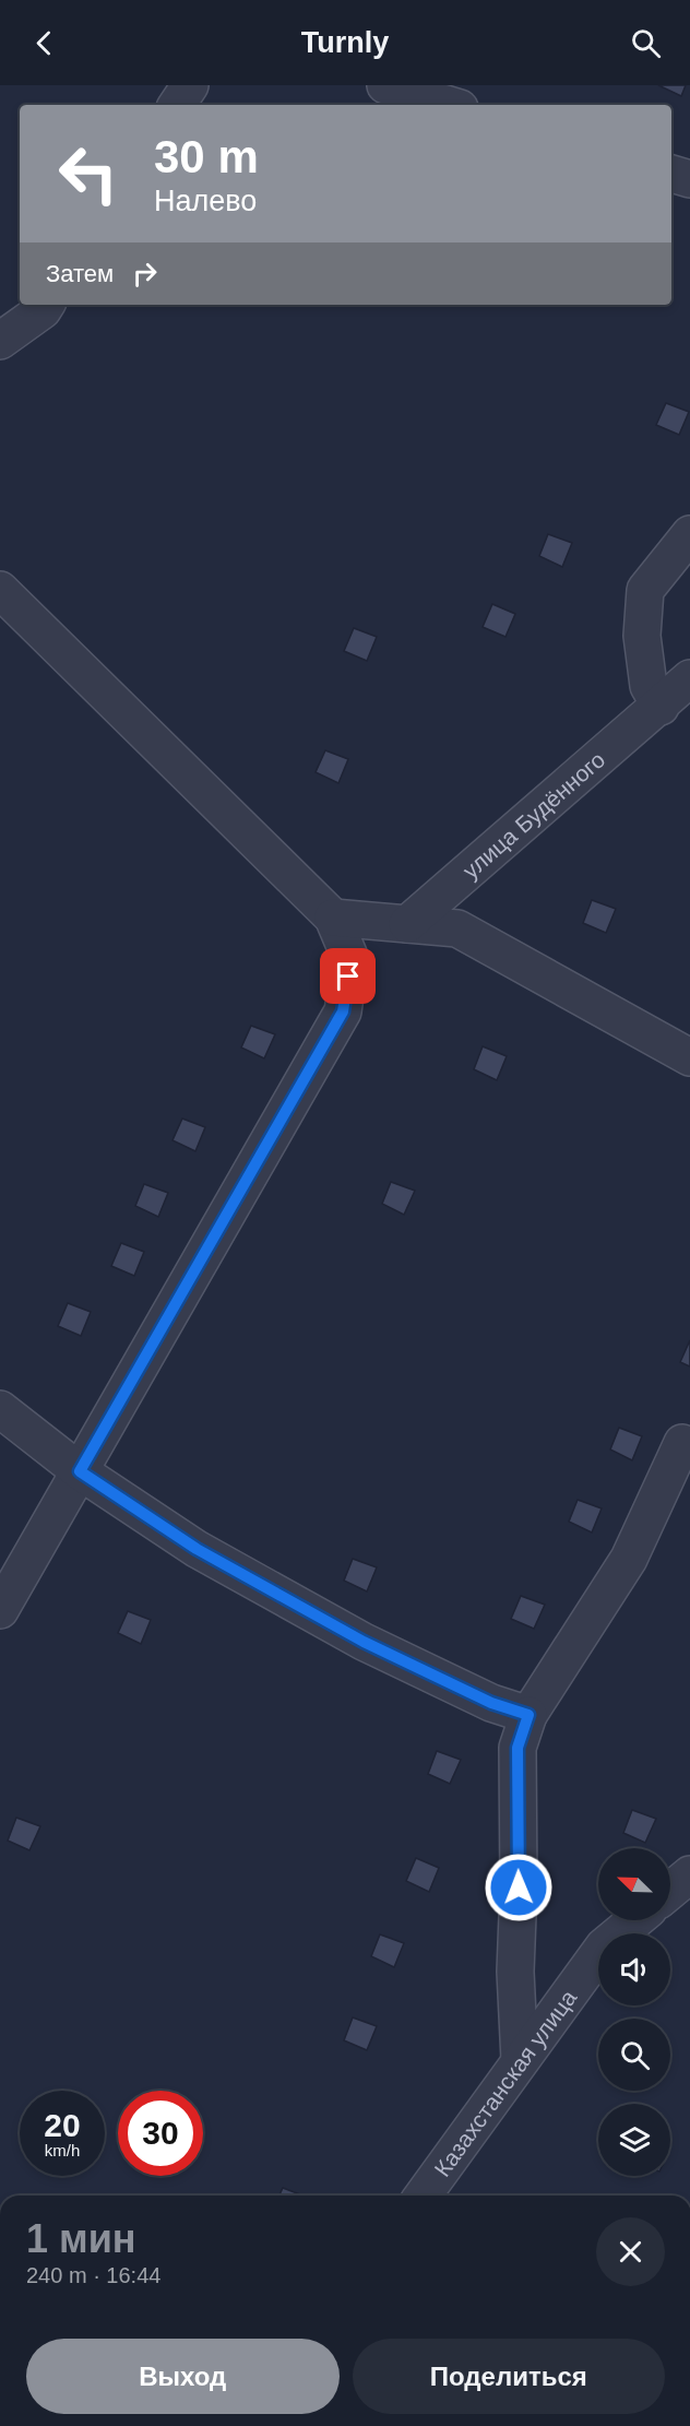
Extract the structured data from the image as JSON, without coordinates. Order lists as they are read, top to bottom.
{
  "streets": {
    "street": ["улица Будённого", "Казахстанская улица"]
  },
  "north": "top left",
  "page": {
    "header": "Turnly",
    "turn": ["30 m", "Налево"],
    "then": "Затем",
    "speed": "20 km/h",
    "limit": "30",
    "heading": ["1 мин", "240 m · 16:44"],
    "buttons": ["Выход", "Поделиться"]
  }
}
